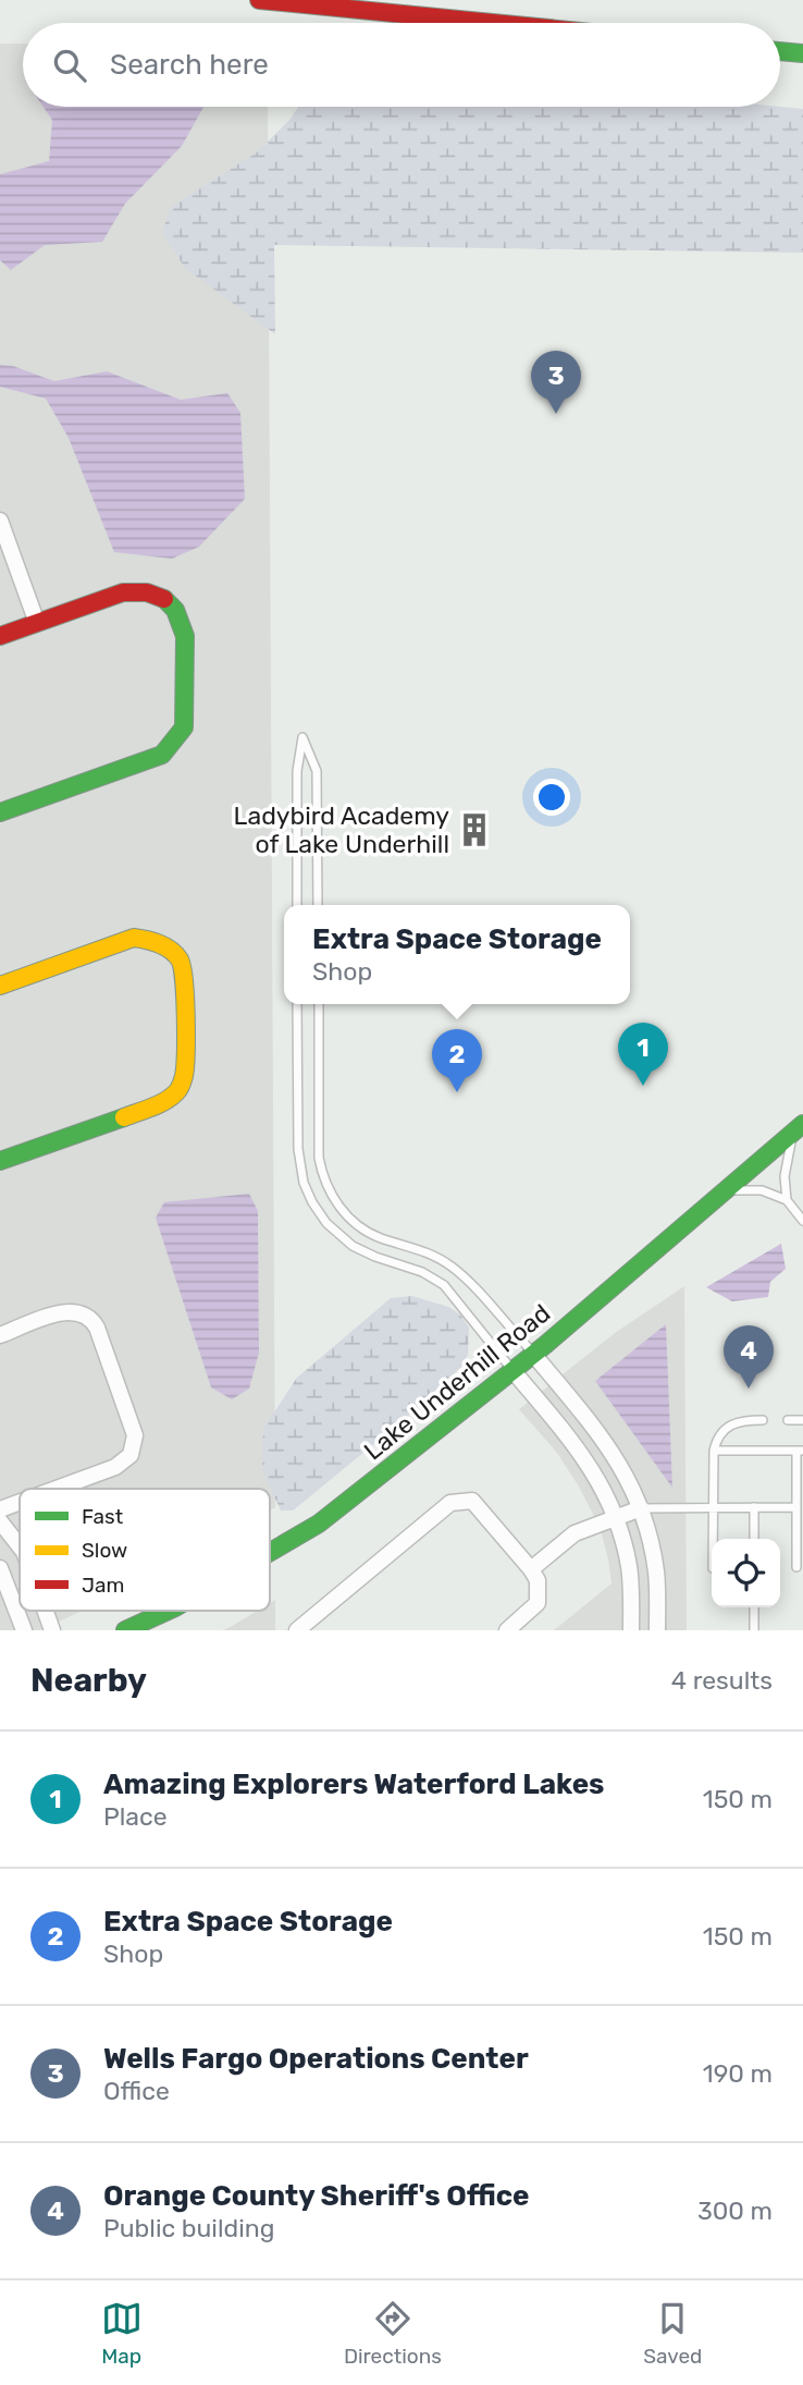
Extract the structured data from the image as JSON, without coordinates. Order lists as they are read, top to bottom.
{
  "streets": {
    "main road": ["Lake Underhill Road"]
  },
  "places": {
    "building": ["Ladybird Academy of Lake Underhill"]
  },
  "legend": ["Fast", "Slow", "Jam"],
  "page": {
    "search": "Search here",
    "pins": [
      "3",
      "1",
      "2",
      "4"
    ],
    "popup": ["Extra Space Storage", "Shop"],
    "heading": ["Nearby", "4 results"],
    "list": [
      {
        "mark": "1",
        "name": "Amazing Explorers Waterford Lakes",
        "note": "Place",
        "value": "150 m"
      },
      {
        "mark": "2",
        "name": "Extra Space Storage",
        "note": "Shop",
        "value": "150 m"
      },
      {
        "mark": "3",
        "name": "Wells Fargo Operations Center",
        "note": "Office",
        "value": "190 m"
      },
      {
        "mark": "4",
        "name": "Orange County Sheriff's Office",
        "note": "Public building",
        "value": "300 m"
      }
    ],
    "nav": ["Map", "Directions", "Saved"]
  }
}
